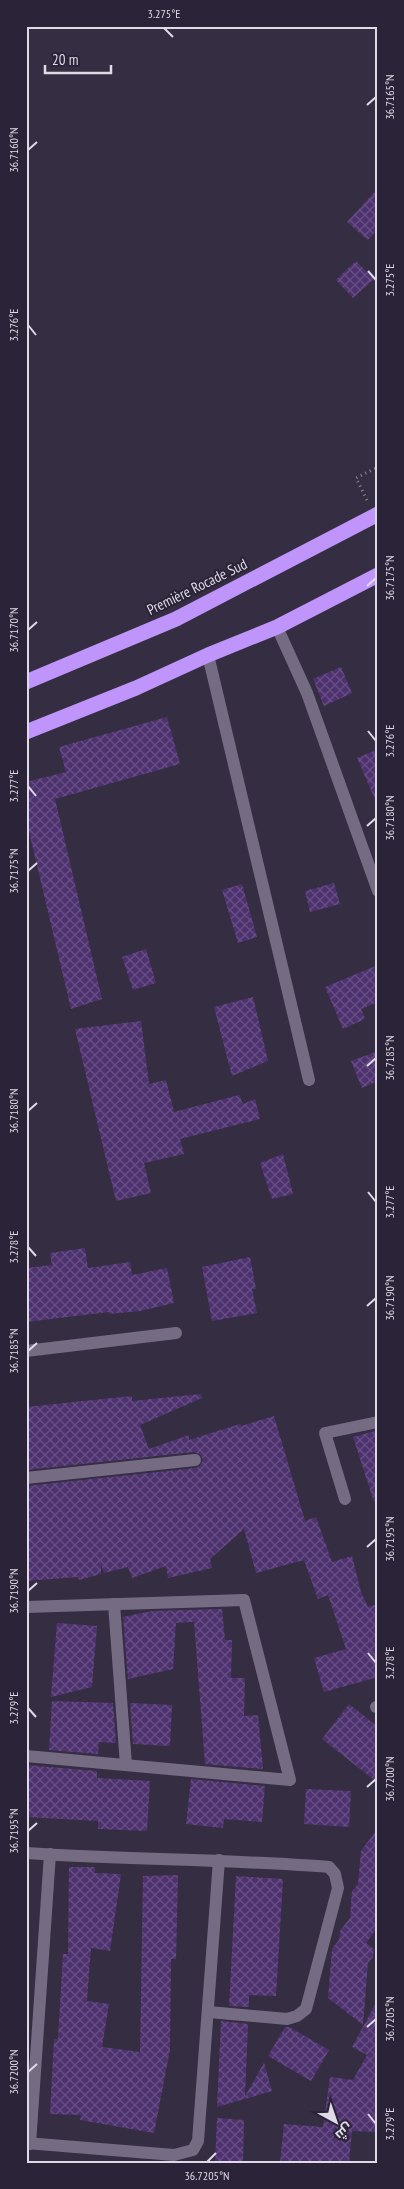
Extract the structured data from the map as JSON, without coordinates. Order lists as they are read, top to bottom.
{
  "streets": {
    "highway": ["Première Rocade Sud"]
  },
  "scale_bar": "20 m",
  "north": "bottom right",
  "coordinates": [
    "3.275°E",
    "36.7165°N",
    "36.7160°N",
    "3.276°E",
    "36.7175°N",
    "36.7170°N",
    "3.277°E",
    "36.7180°N",
    "36.7185°N",
    "3.278°E",
    "36.7190°N",
    "36.7195°N",
    "3.279°E",
    "36.7200°N",
    "36.7205°N"
  ]
}
